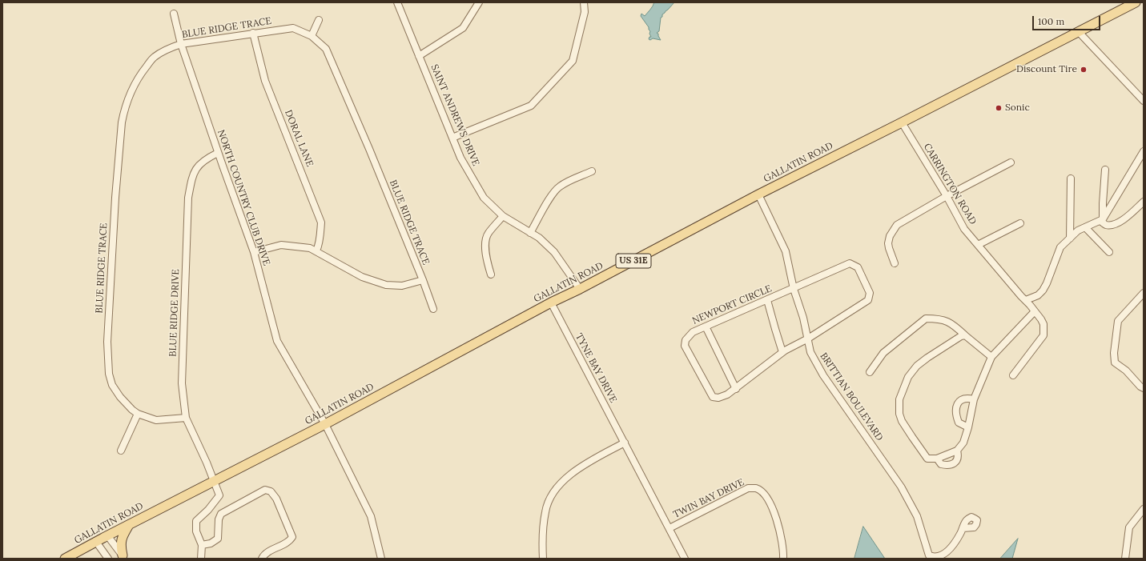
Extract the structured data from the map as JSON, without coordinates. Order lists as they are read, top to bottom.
{
  "streets": {
    "main road": ["GALLATIN ROAD", "US 31E"],
    "street": [
      "BLUE RIDGE TRACE",
      "SAINT ANDREWS DRIVE",
      "DORAL LANE",
      "CARRINGTON ROAD",
      "NORTH COUNTRY CLUB DRIVE",
      "NEWPORT CIRCLE",
      "BLUE RIDGE DRIVE",
      "TYNE BAY DRIVE",
      "BRITTIAN BOULEVARD",
      "TWIN BAY DRIVE"
    ]
  },
  "crossings": [
    ["BLUE RIDGE TRACE", "DORAL LANE"],
    ["BLUE RIDGE TRACE", "NORTH COUNTRY CLUB DRIVE"],
    ["BLUE RIDGE TRACE", "BLUE RIDGE DRIVE"],
    ["SAINT ANDREWS DRIVE", "GALLATIN ROAD"],
    ["GALLATIN ROAD", "CARRINGTON ROAD"],
    ["GALLATIN ROAD", "NORTH COUNTRY CLUB DRIVE"],
    ["GALLATIN ROAD", "BLUE RIDGE DRIVE"],
    ["GALLATIN ROAD", "TYNE BAY DRIVE"],
    ["GALLATIN ROAD", "BRITTIAN BOULEVARD"],
    ["NORTH COUNTRY CLUB DRIVE", "BLUE RIDGE DRIVE"],
    ["NEWPORT CIRCLE", "BRITTIAN BOULEVARD"],
    ["TYNE BAY DRIVE", "TWIN BAY DRIVE"]
  ],
  "places": ["Discount Tire", "Sonic"],
  "scale_bar": "100 m"
}
